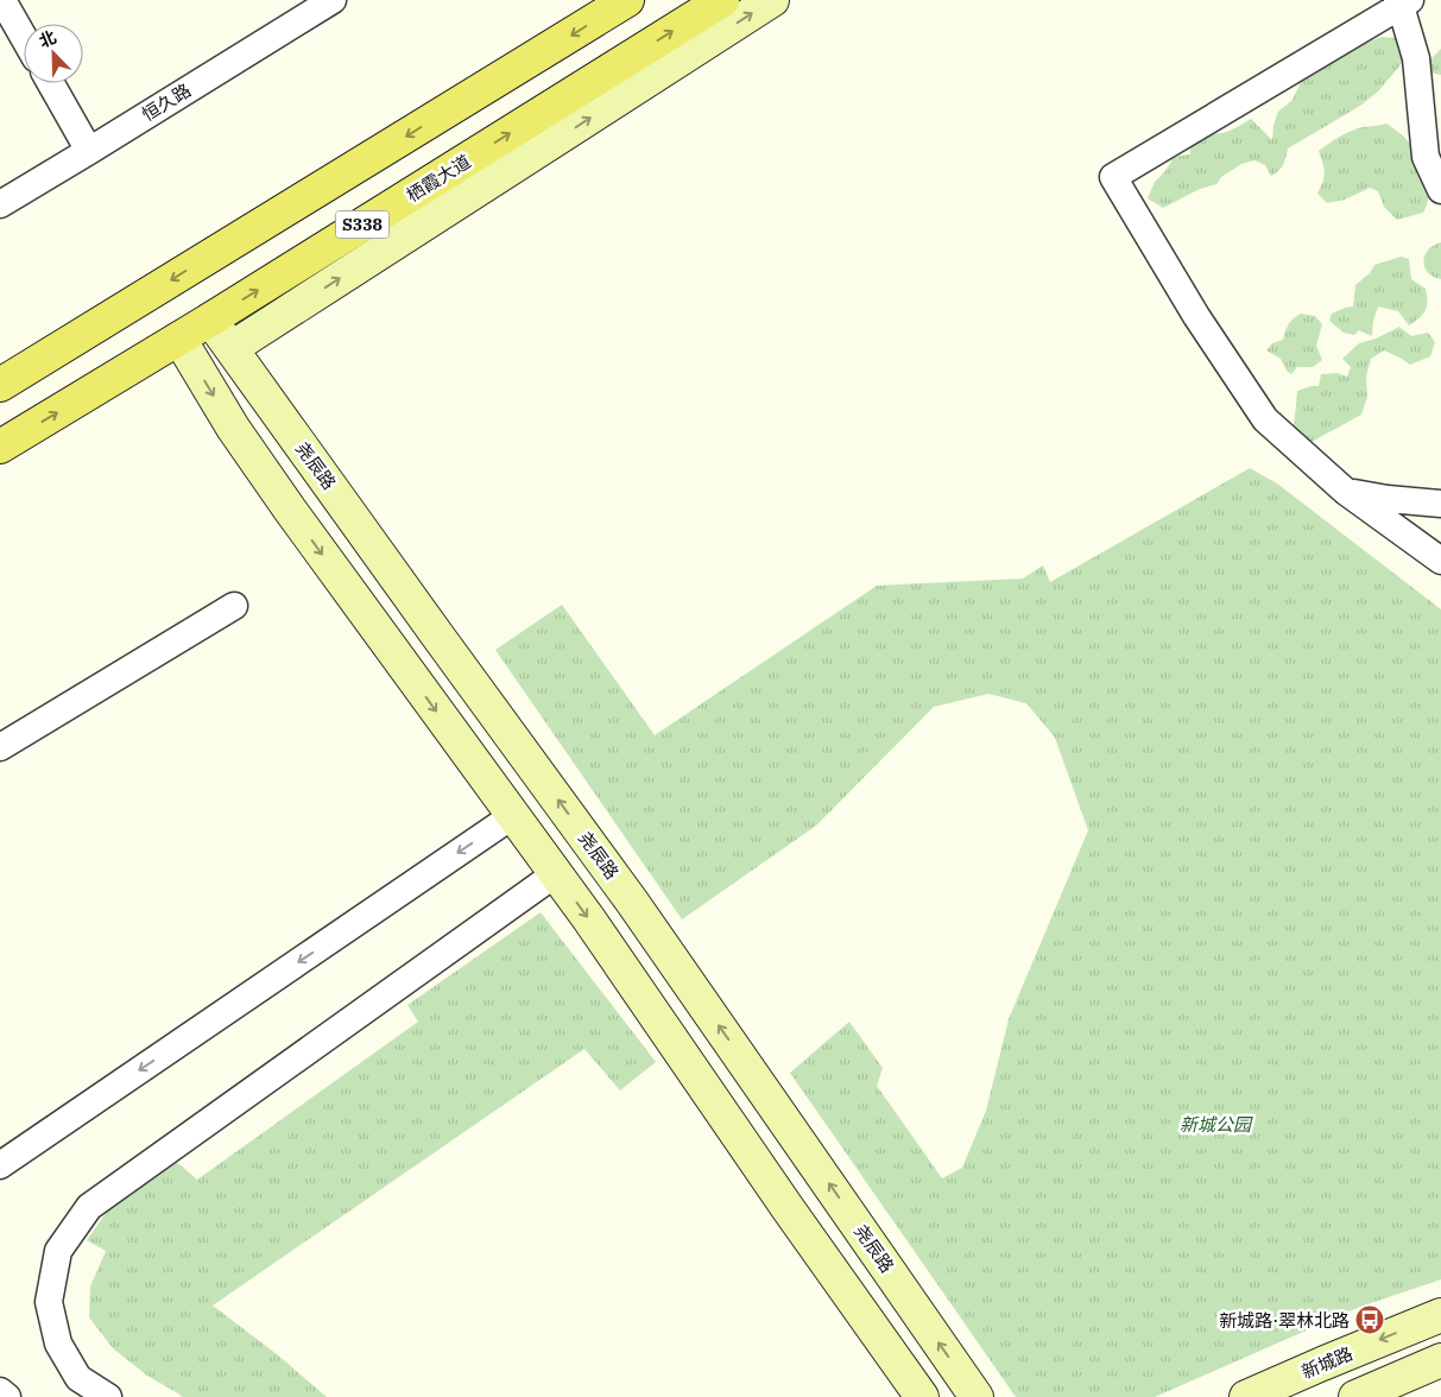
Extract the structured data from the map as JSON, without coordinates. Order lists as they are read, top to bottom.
{
  "streets": {
    "main road": [
      "栖霞大道",
      "S338",
      "尧辰路",
      "新城路"
    ],
    "street": ["恒久路"]
  },
  "crossings": [
    ["栖霞大道", "尧辰路"]
  ],
  "parks": ["新城公园"],
  "places": {
    "bus stop": ["新城路·翠林北路"]
  },
  "north": "top left"
}
